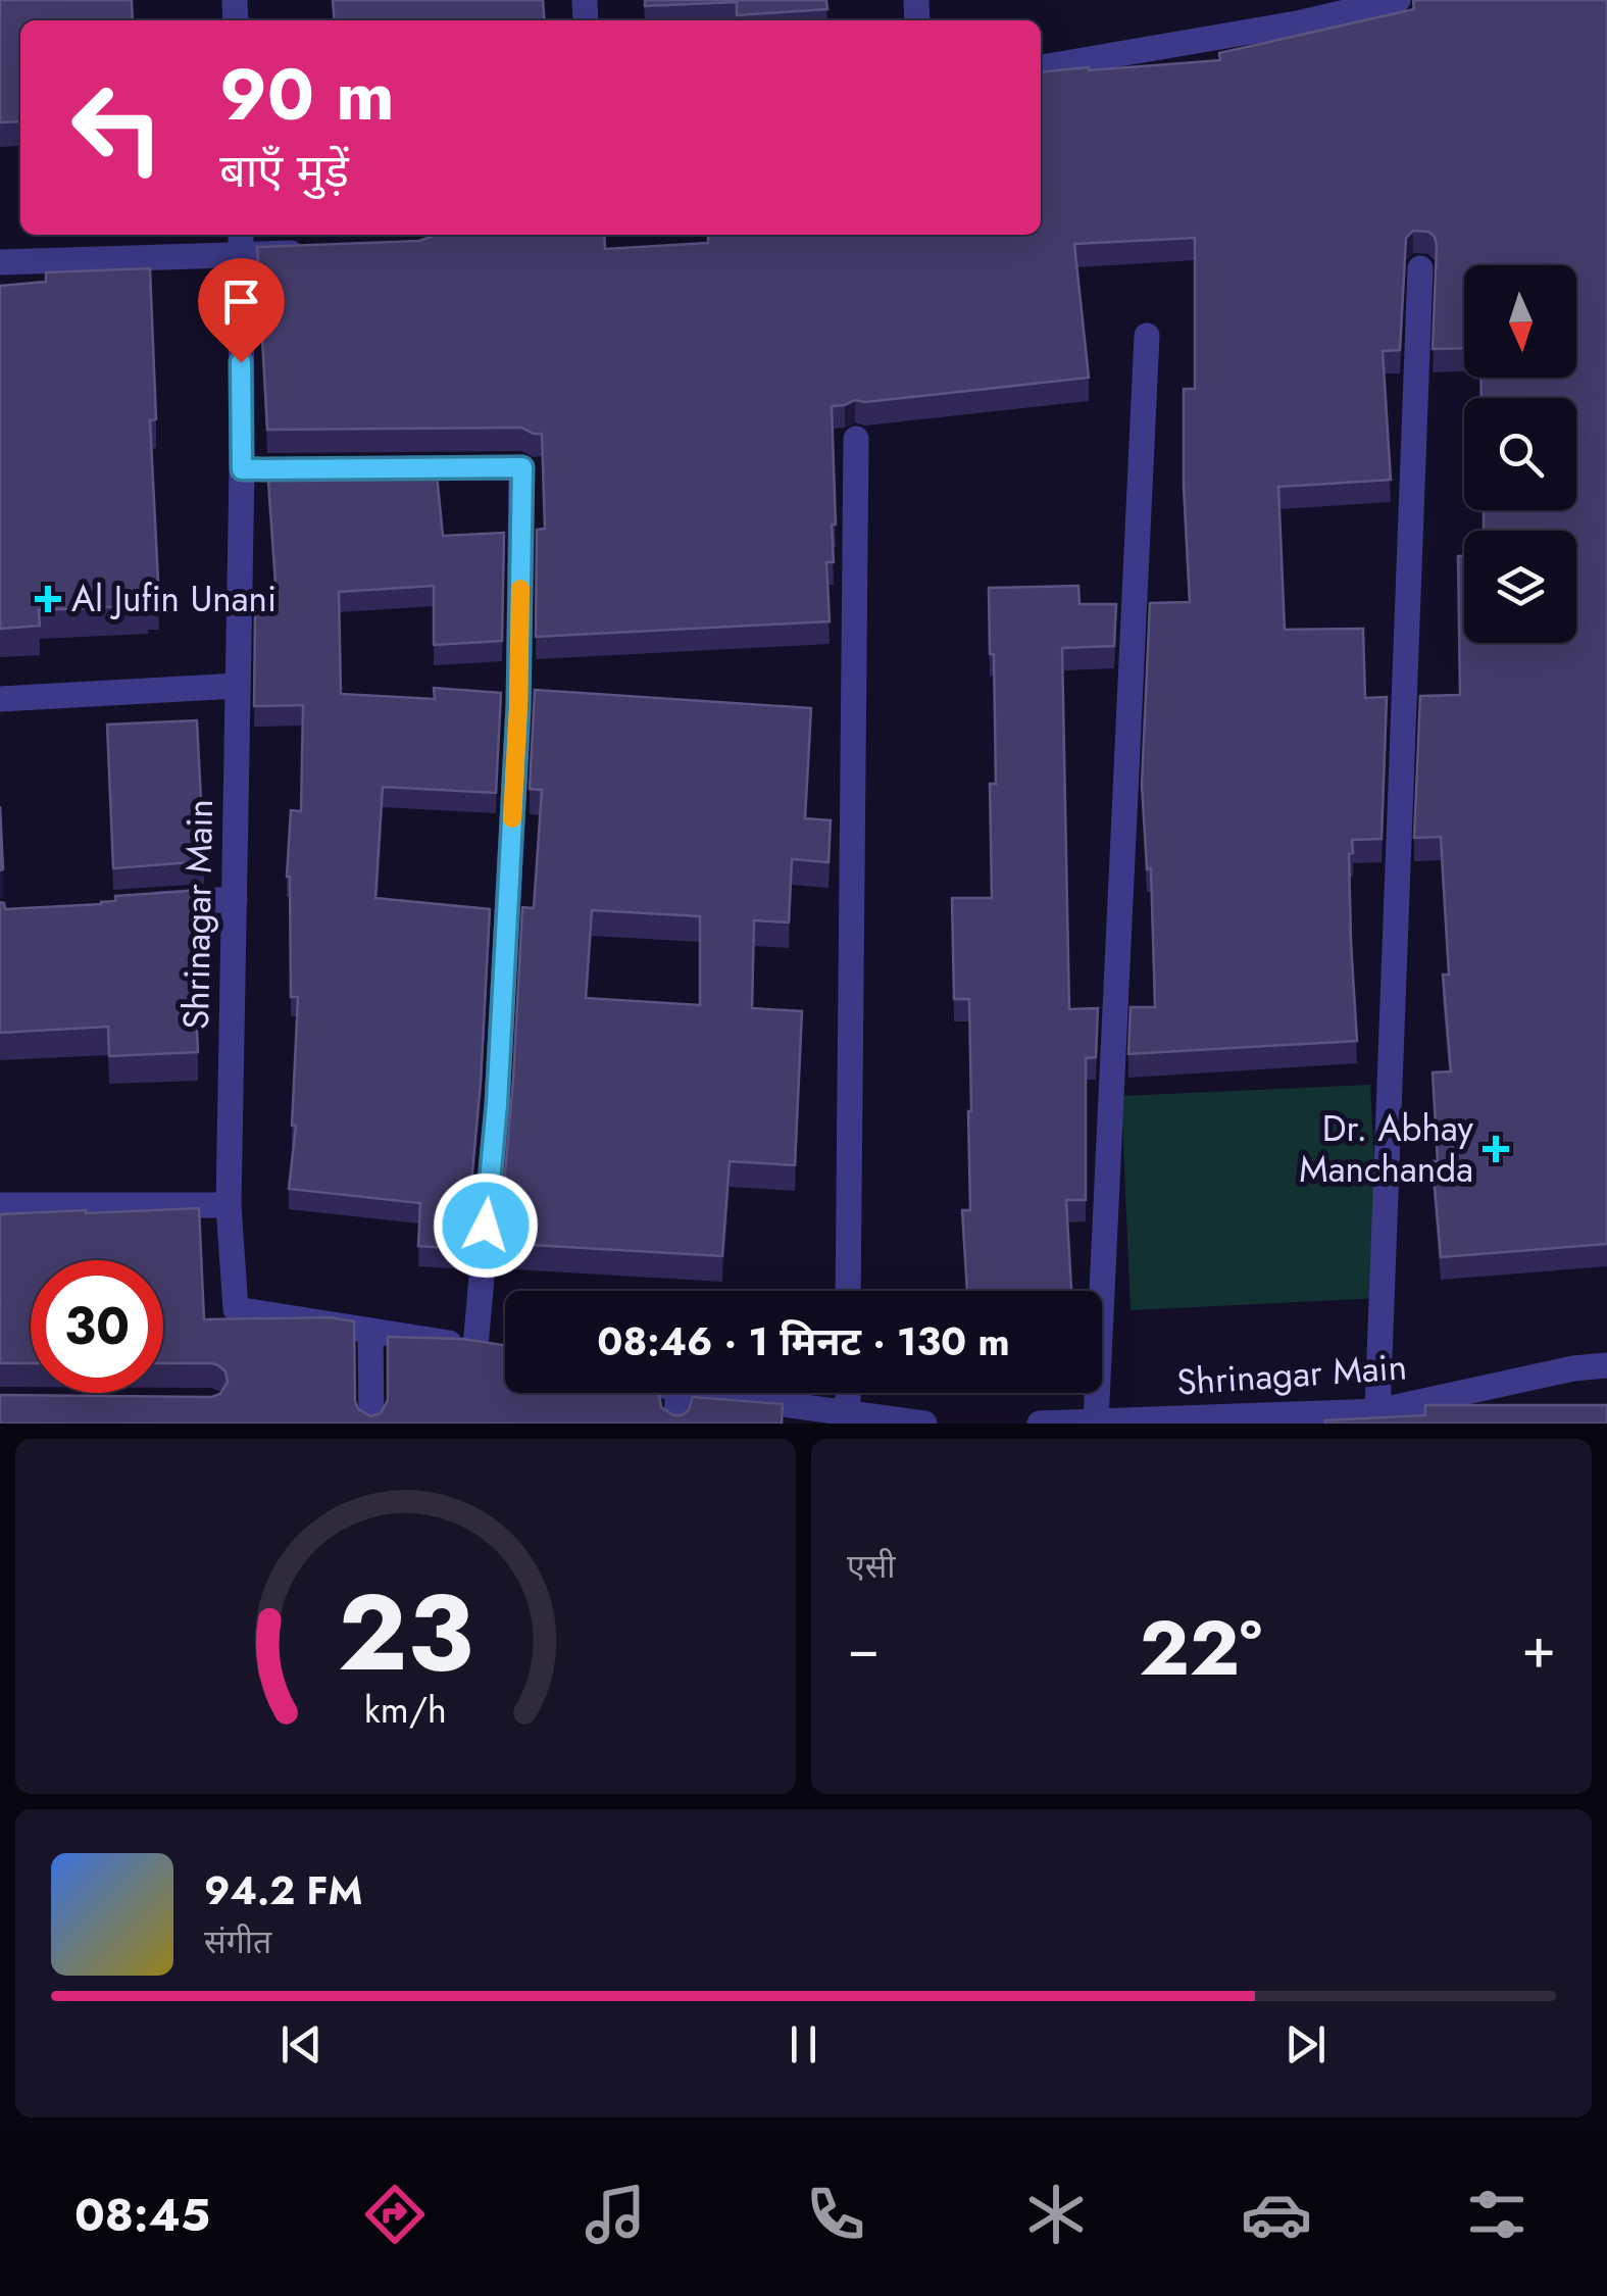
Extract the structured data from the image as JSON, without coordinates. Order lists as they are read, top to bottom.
{
  "streets": {
    "street": ["Shrinagar Main"]
  },
  "places": {
    "health": ["Al Jufin Unani", "Dr. Abhay Manchanda"]
  },
  "north": "bottom",
  "page": {
    "turn": ["90 m", "बाएँ मुड़ें"],
    "limit": "30",
    "trip": "08:46 · 1 मिनट · 130 m",
    "tile": "एसी",
    "heat": ["−", "22°", "+"],
    "song": ["94.2 FM", "संगीत"],
    "tabs": "08:45",
    "gauge": ["23", "km/h"]
  }
}
